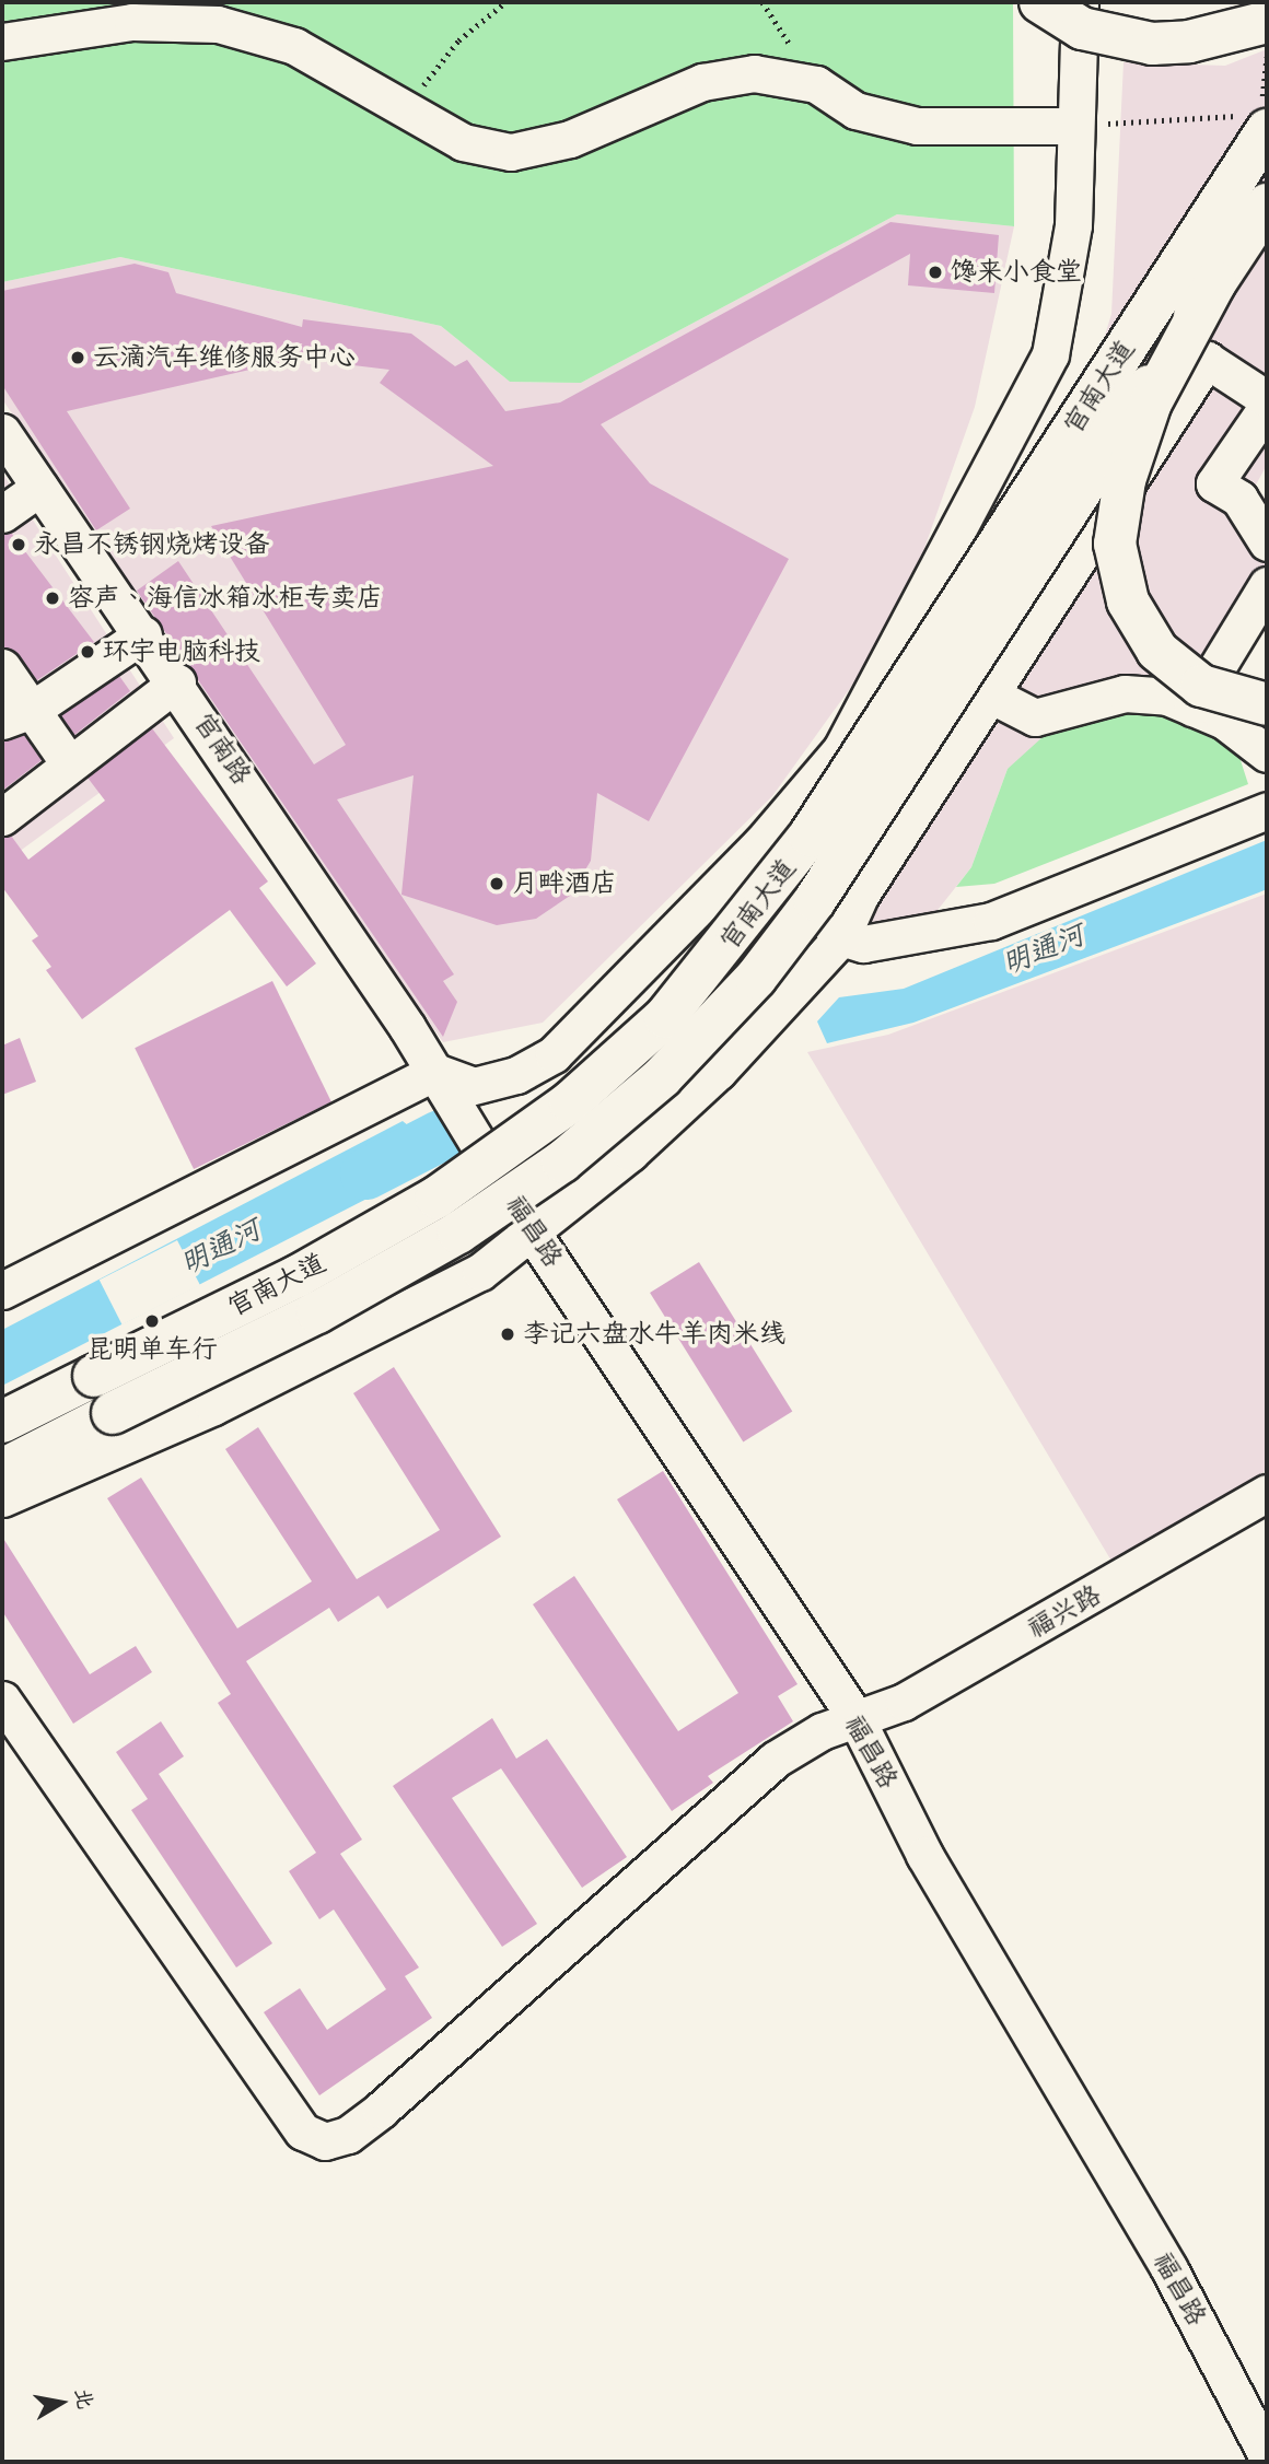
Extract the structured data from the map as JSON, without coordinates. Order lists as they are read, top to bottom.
{
  "streets": {
    "main road": ["官南大道"],
    "street": ["官南路", "福昌路", "福兴路"]
  },
  "crossings": [
    ["官南路", "福昌路"],
    ["福昌路", "福兴路"]
  ],
  "water": ["明通河"],
  "places": [
    "馋来小食堂",
    "云滴汽车维修服务中心",
    "永昌不锈钢烧烤设备",
    "容声、海信冰箱冰柜专卖店",
    "环宇电脑科技",
    "月畔酒店",
    "昆明单车行",
    "李记六盘水牛羊肉米线"
  ],
  "north": "right"
}
